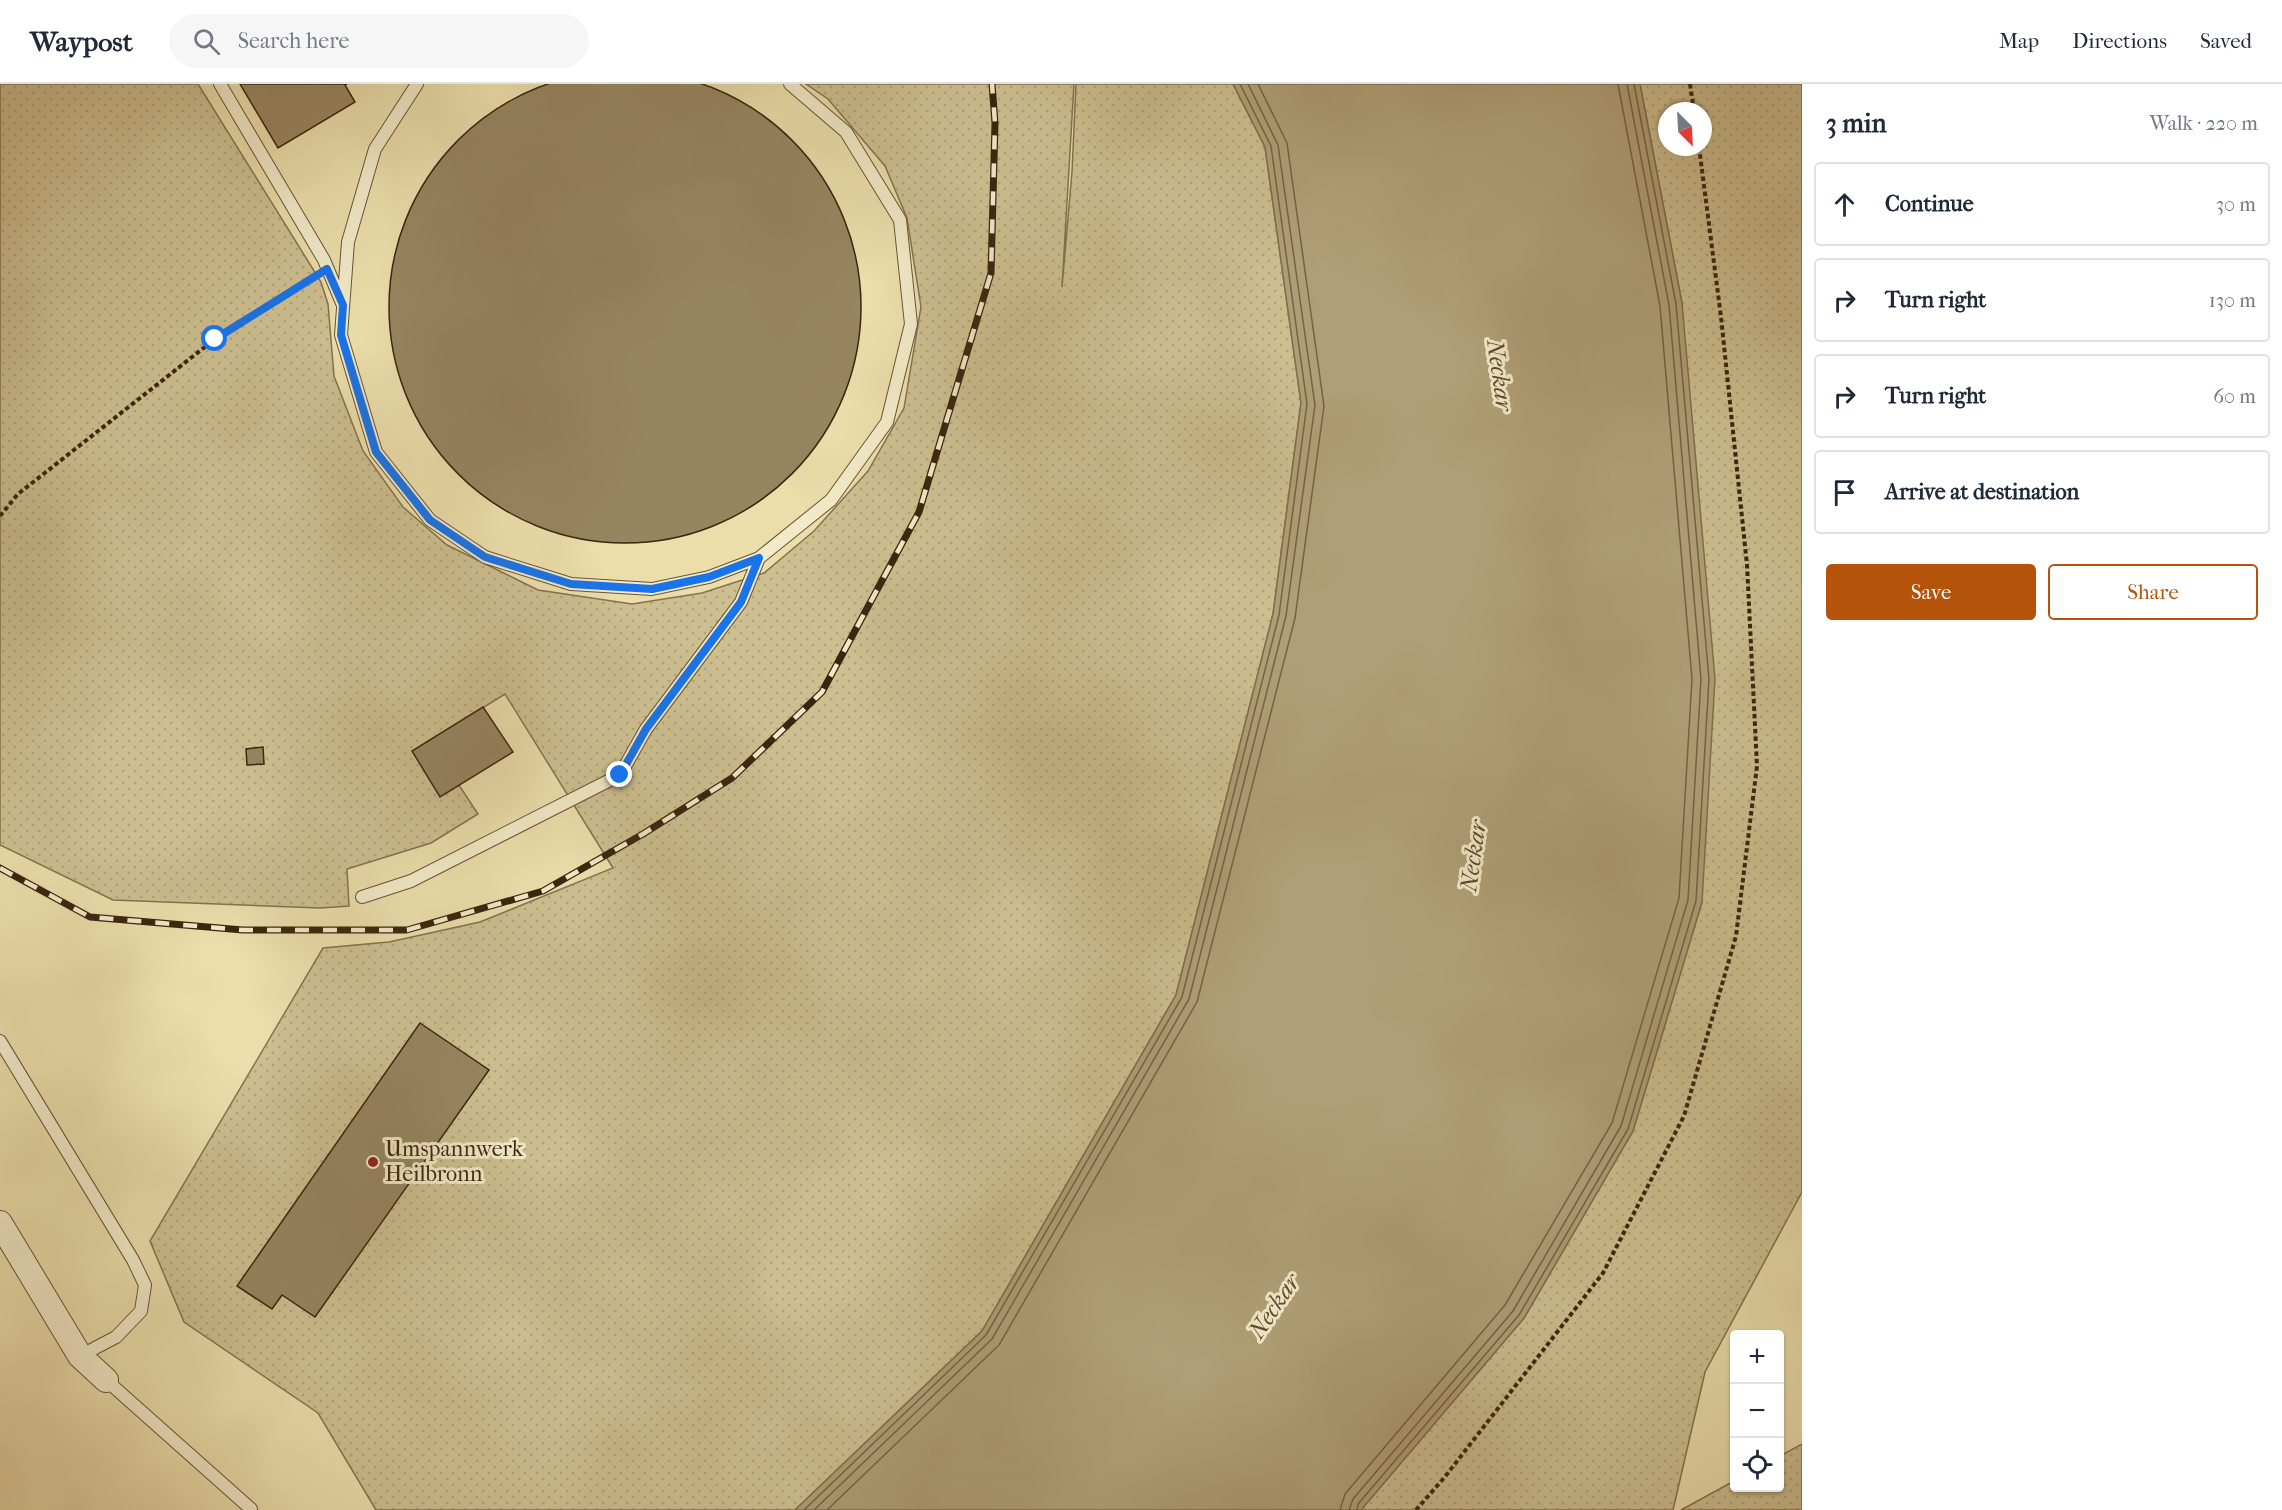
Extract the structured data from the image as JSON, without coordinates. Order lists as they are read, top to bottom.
{
  "water": ["Neckar"],
  "places": ["Umspannwerk Heilbronn"],
  "north": "bottom right",
  "page": {
    "header": "Waypost",
    "search": "Search here",
    "nav": ["Map", "Directions", "Saved"],
    "heading": ["3 min", "Walk · 220 m"],
    "list": [
      ["Continue", "30 m"],
      ["Turn right", "130 m"],
      ["Turn right", "60 m"],
      "Arrive at destination"
    ],
    "buttons": ["Save", "Share"],
    "map_buttons": ["+", "−"]
  }
}
